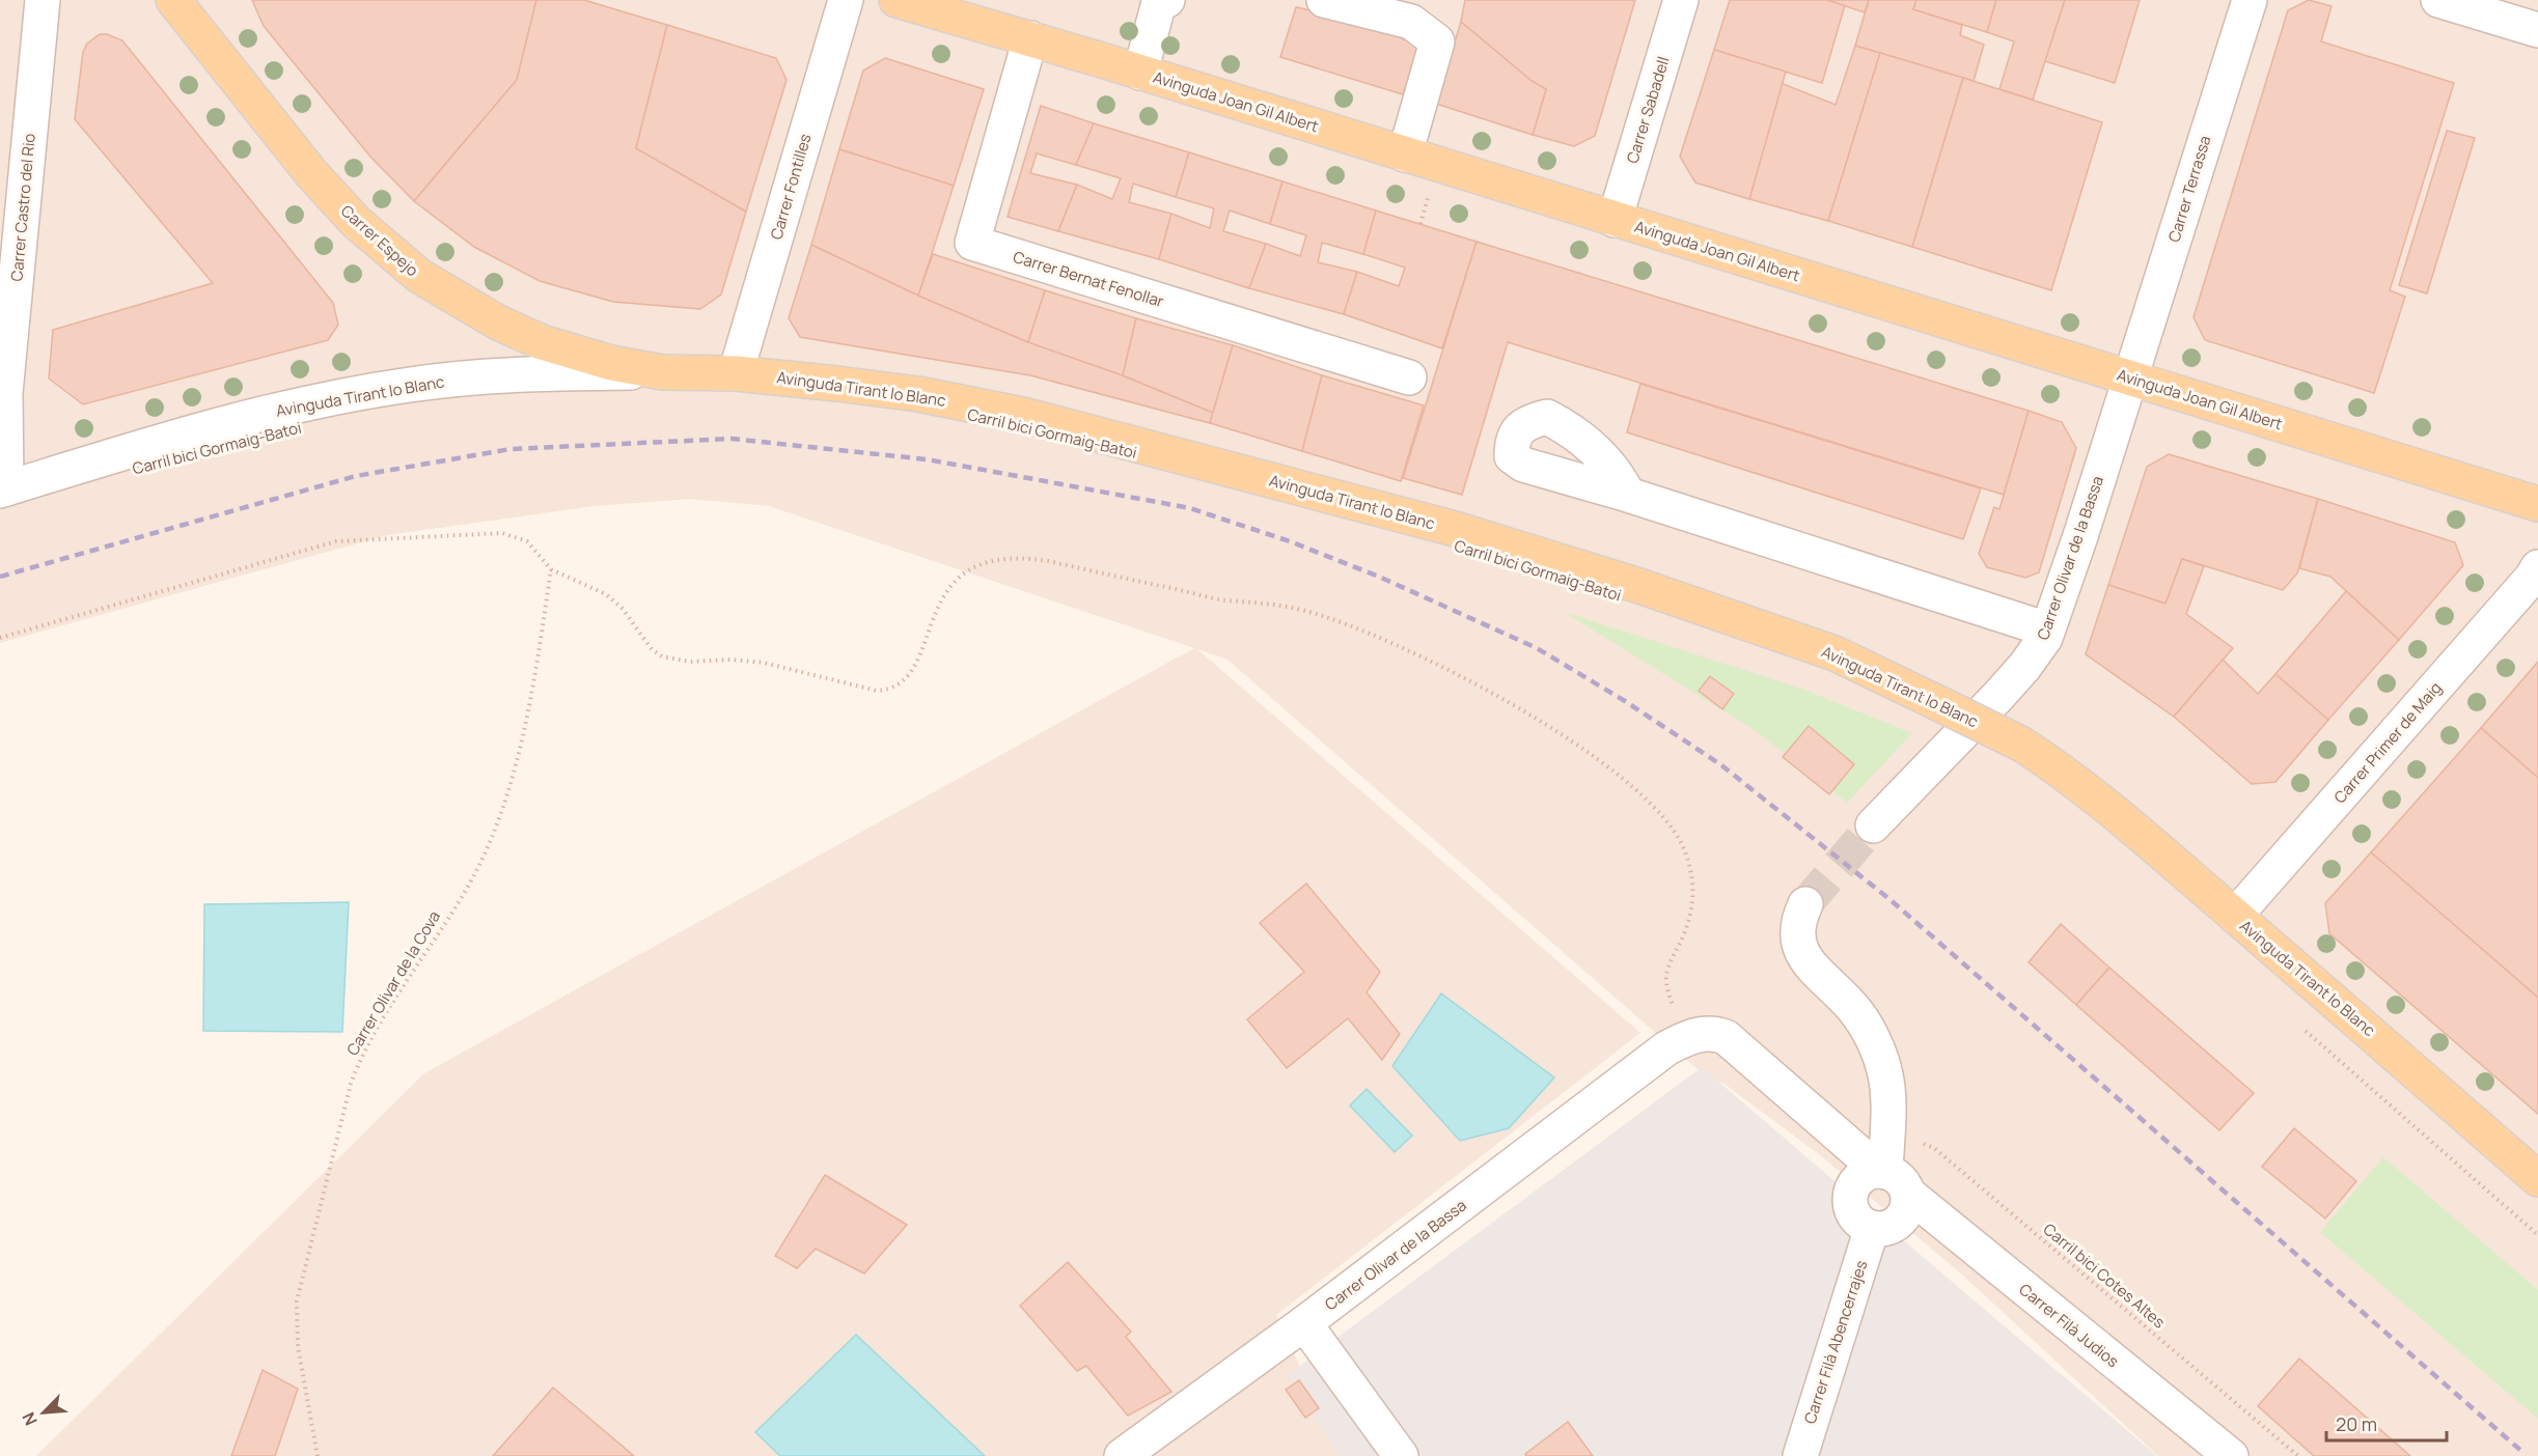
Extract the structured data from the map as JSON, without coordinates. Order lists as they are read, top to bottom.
{
  "streets": {
    "main road": ["Avinguda Joan Gil Albert", "Carrer Espejo", "Avinguda Tirant lo Blanc"],
    "street": [
      "Carrer Sabadell",
      "Carrer Fontilles",
      "Carrer Terrassa",
      "Carrer Castro del Rio",
      "Carrer Bernat Fenollar",
      "Carrer Olivar de la Bassa",
      "Carrer Primer de Maig",
      "Carrer Filà Judios",
      "Carrer Filà Abencerrajes"
    ],
    "path": ["Carrer Olivar de la Cova", "Carril bici Cotes Altes"]
  },
  "crossings": [
    ["Avinguda Joan Gil Albert", "Carrer Sabadell"],
    ["Avinguda Joan Gil Albert", "Carrer Terrassa"],
    ["Avinguda Joan Gil Albert", "Carrer Bernat Fenollar"],
    ["Avinguda Joan Gil Albert", "Carrer Olivar de la Bassa"],
    ["Carrer Fontilles", "Avinguda Tirant lo Blanc"],
    ["Carrer Terrassa", "Carrer Olivar de la Bassa"],
    ["Carrer Castro del Rio", "Avinguda Tirant lo Blanc"],
    ["Carrer Espejo", "Avinguda Tirant lo Blanc"],
    ["Avinguda Tirant lo Blanc", "Carrer Primer de Maig"],
    ["Carrer Olivar de la Bassa", "Carrer Filà Judios"],
    ["Carrer Filà Judios", "Carrer Filà Abencerrajes"]
  ],
  "scale_bar": "20 m",
  "north": "bottom left"
}
